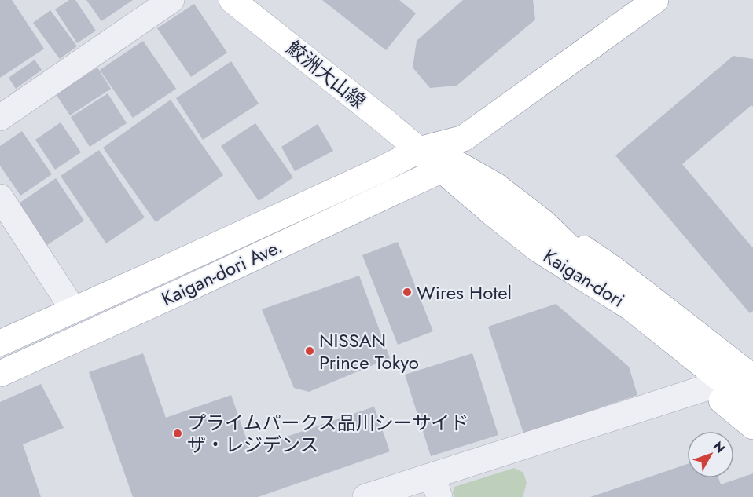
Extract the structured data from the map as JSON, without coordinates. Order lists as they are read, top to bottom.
{
  "streets": {
    "main road": ["鮫洲大山線", "Kaigan-dori Ave.", "Kaigan-dori"]
  },
  "crossings": [
    ["鮫洲大山線", "Kaigan-dori Ave."],
    ["鮫洲大山線", "Kaigan-dori"],
    ["Kaigan-dori Ave.", "Kaigan-dori"]
  ],
  "places": ["Wires Hotel", "NISSAN Prince Tokyo", "プライムパークス品川シーサイド ザ・レジデンス"],
  "north": "top right"
}
